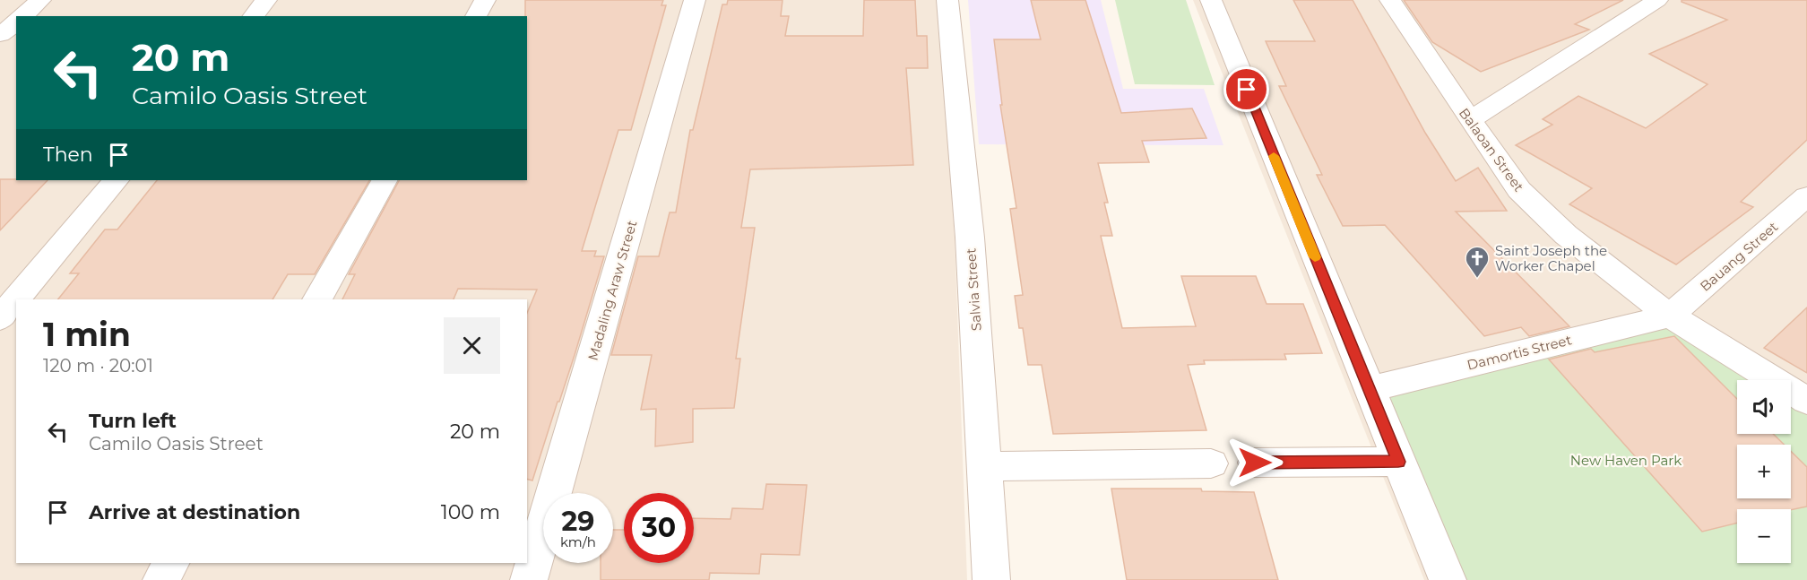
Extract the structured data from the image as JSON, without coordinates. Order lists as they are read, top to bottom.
{
  "streets": {
    "street": [
      "Balaoan Street",
      "Bauang Street",
      "Salvia Street",
      "Madaling Araw Street",
      "Damortis Street"
    ]
  },
  "crossings": [
    ["Balaoan Street", "Bauang Street"],
    ["Balaoan Street", "Damortis Street"],
    ["Bauang Street", "Damortis Street"]
  ],
  "parks": ["New Haven Park"],
  "places": {
    "church": ["Saint Joseph the Worker Chapel"]
  },
  "page": {
    "turn": ["20 m", "Camilo Oasis Street"],
    "then": "Then",
    "heading": ["1 min", "120 m · 20:01"],
    "map_buttons": ["+", "−"],
    "list": [
      {
        "name": "Turn left",
        "note": "Camilo Oasis Street",
        "value": "20 m"
      },
      {
        "name": "Arrive at destination",
        "value": "100 m"
      }
    ],
    "speed": "29 km/h",
    "limit": "30"
  }
}
